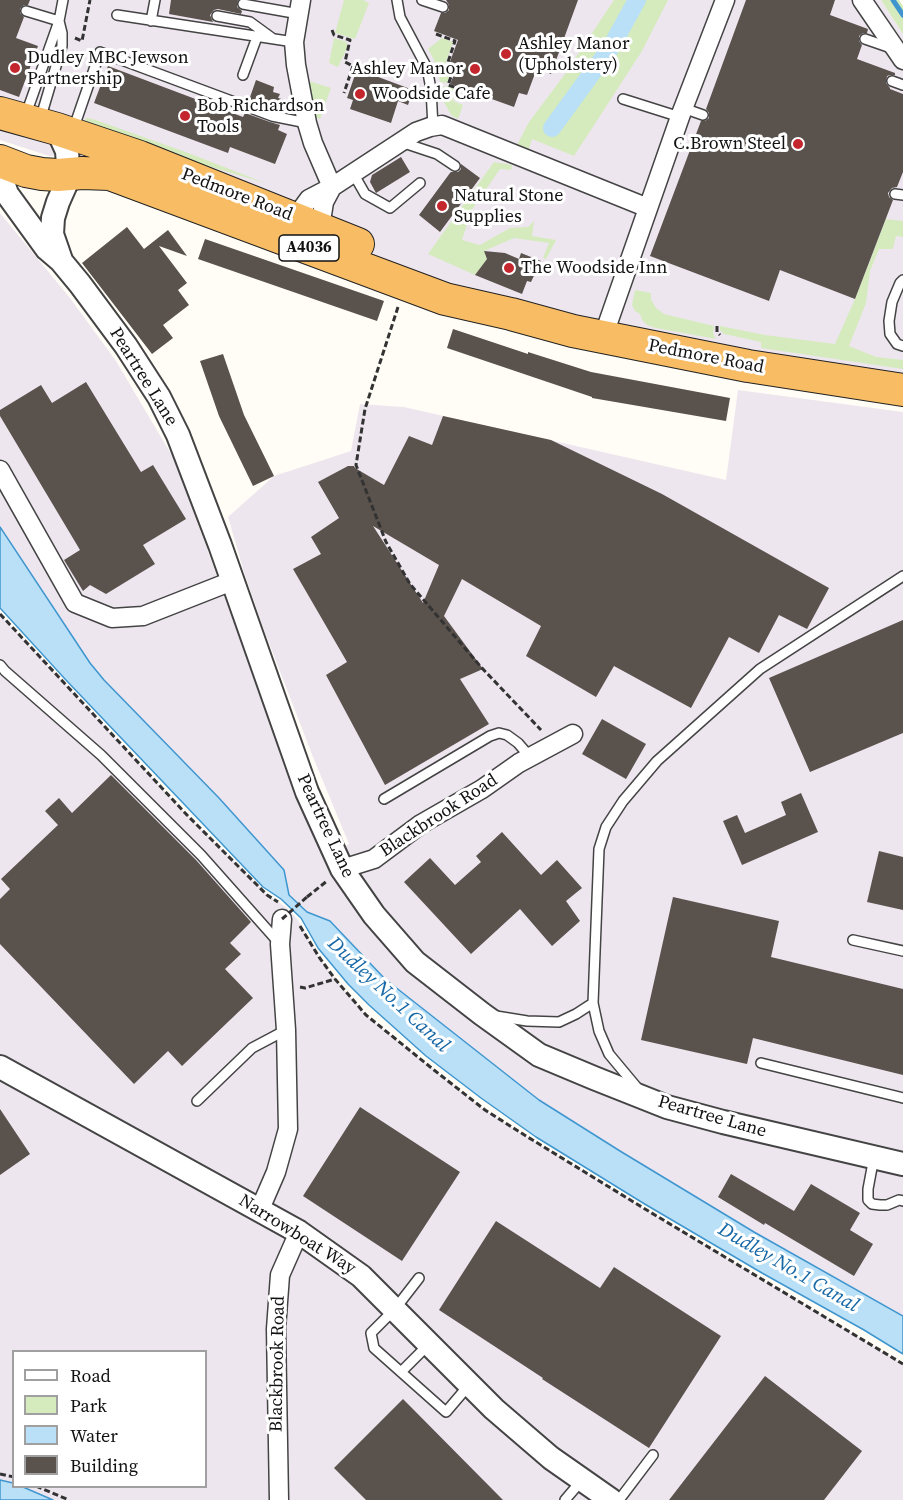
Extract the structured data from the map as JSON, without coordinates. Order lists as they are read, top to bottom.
{
  "streets": {
    "highway": ["Pedmore Road", "A4036"],
    "street": ["Peartree Lane", "Blackbrook Road", "Narrowboat Way"]
  },
  "crossings": [
    ["Pedmore Road", "A4036"],
    ["Pedmore Road", "Peartree Lane"],
    ["A4036", "Peartree Lane"],
    ["Peartree Lane", "Blackbrook Road"],
    ["Blackbrook Road", "Narrowboat Way"]
  ],
  "water": ["Dudley No.1 Canal"],
  "places": [
    "Ashley Manor (Upholstery)",
    "Dudley MBC Jewson Partnership",
    "Ashley Manor",
    "Woodside Cafe",
    "Bob Richardson Tools",
    "C.Brown Steel",
    "Natural Stone Supplies",
    "The Woodside Inn"
  ],
  "legend": [
    "Road",
    "Park",
    "Water",
    "Building"
  ]
}
